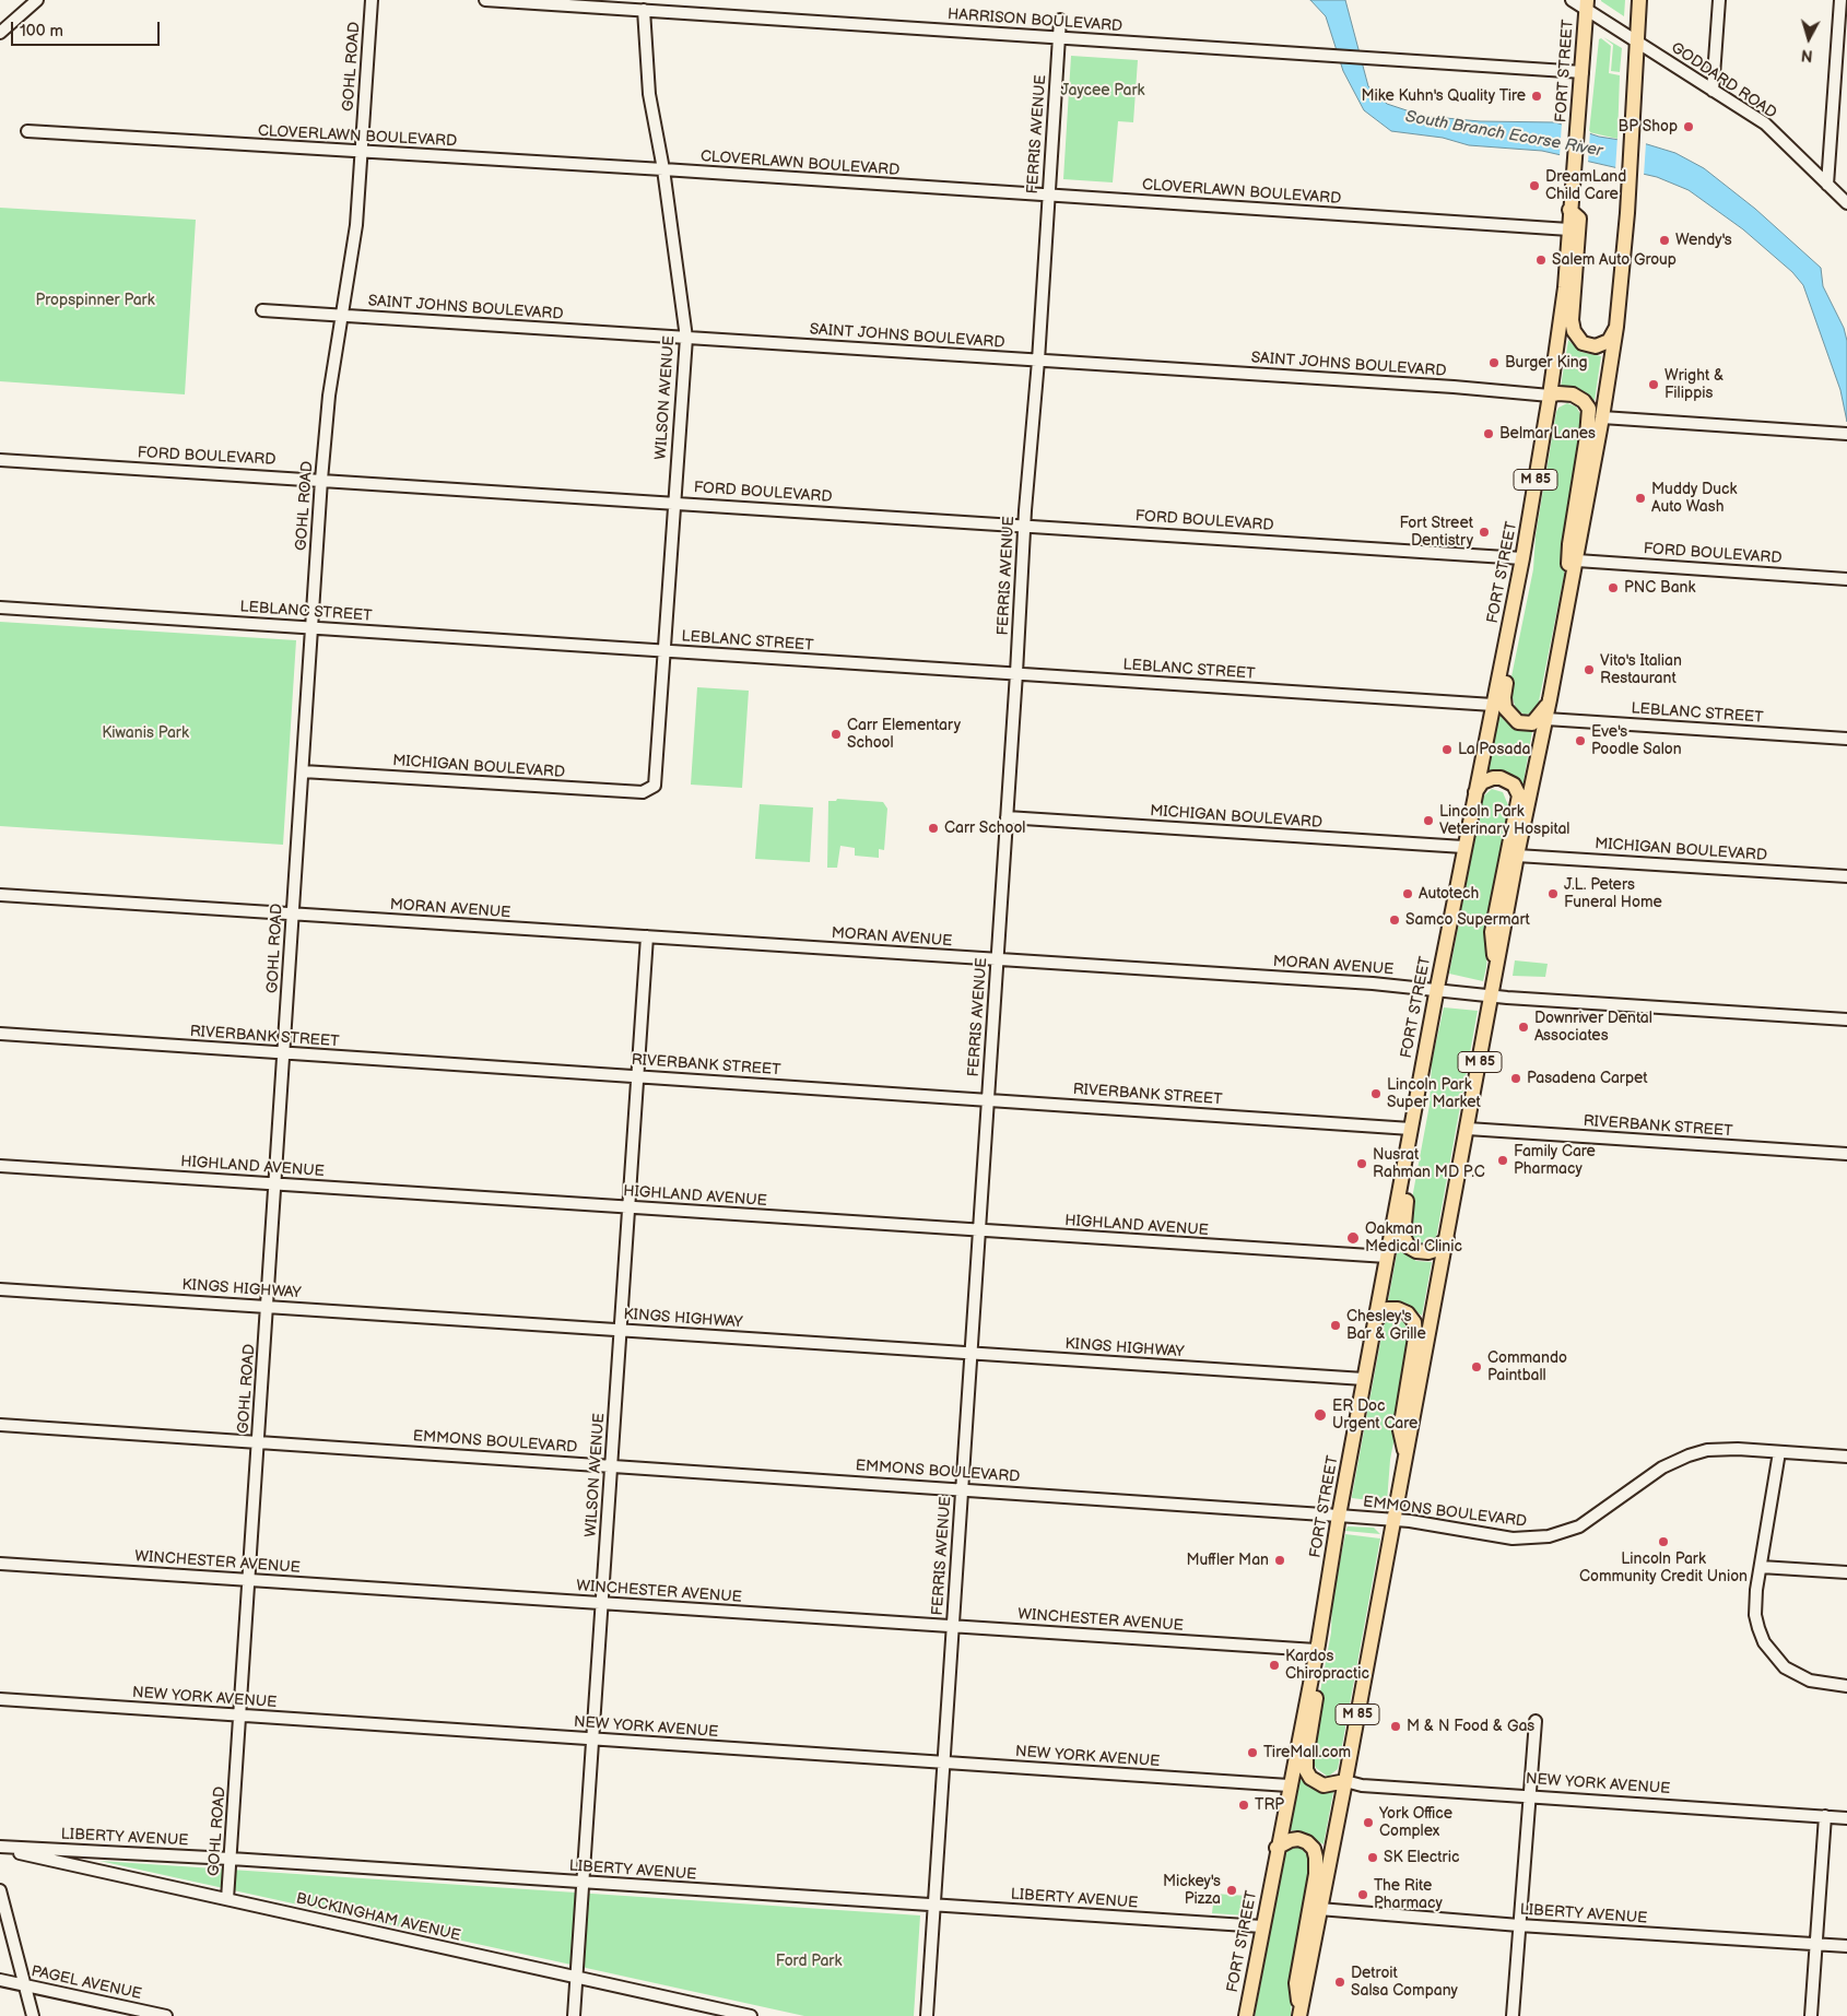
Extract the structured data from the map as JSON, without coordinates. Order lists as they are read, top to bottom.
{
  "streets": {
    "main road": ["FORT STREET", "M 85"],
    "street": [
      "HARRISON BOULEVARD",
      "GOHL ROAD",
      "GODDARD ROAD",
      "FERRIS AVENUE",
      "CLOVERLAWN BOULEVARD",
      "SAINT JOHNS BOULEVARD",
      "WILSON AVENUE",
      "FORD BOULEVARD",
      "LEBLANC STREET",
      "MICHIGAN BOULEVARD",
      "MORAN AVENUE",
      "RIVERBANK STREET",
      "HIGHLAND AVENUE",
      "KINGS HIGHWAY",
      "EMMONS BOULEVARD",
      "WINCHESTER AVENUE",
      "NEW YORK AVENUE",
      "LIBERTY AVENUE",
      "BUCKINGHAM AVENUE",
      "PAGEL AVENUE"
    ]
  },
  "crossings": [
    ["HARRISON BOULEVARD", "FORT STREET"],
    ["HARRISON BOULEVARD", "FERRIS AVENUE"],
    ["HARRISON BOULEVARD", "WILSON AVENUE"],
    ["GOHL ROAD", "CLOVERLAWN BOULEVARD"],
    ["GOHL ROAD", "SAINT JOHNS BOULEVARD"],
    ["GOHL ROAD", "FORD BOULEVARD"],
    ["GOHL ROAD", "LEBLANC STREET"],
    ["GOHL ROAD", "MICHIGAN BOULEVARD"],
    ["GOHL ROAD", "MORAN AVENUE"],
    ["GOHL ROAD", "RIVERBANK STREET"],
    ["GOHL ROAD", "HIGHLAND AVENUE"],
    ["GOHL ROAD", "KINGS HIGHWAY"],
    ["GOHL ROAD", "EMMONS BOULEVARD"],
    ["GOHL ROAD", "WINCHESTER AVENUE"],
    ["GOHL ROAD", "NEW YORK AVENUE"],
    ["GOHL ROAD", "LIBERTY AVENUE"],
    ["GOHL ROAD", "BUCKINGHAM AVENUE"],
    ["FORT STREET", "GODDARD ROAD"],
    ["FORT STREET", "CLOVERLAWN BOULEVARD"],
    ["FORT STREET", "SAINT JOHNS BOULEVARD"],
    ["FORT STREET", "FORD BOULEVARD"],
    ["FORT STREET", "LEBLANC STREET"],
    ["FORT STREET", "MICHIGAN BOULEVARD"],
    ["FORT STREET", "MORAN AVENUE"],
    ["FORT STREET", "RIVERBANK STREET"],
    ["FORT STREET", "HIGHLAND AVENUE"],
    ["FORT STREET", "KINGS HIGHWAY"],
    ["FORT STREET", "EMMONS BOULEVARD"],
    ["FORT STREET", "WINCHESTER AVENUE"],
    ["FORT STREET", "NEW YORK AVENUE"],
    ["FORT STREET", "LIBERTY AVENUE"],
    ["GODDARD ROAD", "M 85"],
    ["FERRIS AVENUE", "CLOVERLAWN BOULEVARD"],
    ["FERRIS AVENUE", "SAINT JOHNS BOULEVARD"],
    ["FERRIS AVENUE", "FORD BOULEVARD"],
    ["FERRIS AVENUE", "LEBLANC STREET"],
    ["FERRIS AVENUE", "MICHIGAN BOULEVARD"],
    ["FERRIS AVENUE", "MORAN AVENUE"],
    ["FERRIS AVENUE", "RIVERBANK STREET"],
    ["FERRIS AVENUE", "HIGHLAND AVENUE"],
    ["FERRIS AVENUE", "KINGS HIGHWAY"],
    ["FERRIS AVENUE", "EMMONS BOULEVARD"],
    ["FERRIS AVENUE", "WINCHESTER AVENUE"],
    ["FERRIS AVENUE", "NEW YORK AVENUE"],
    ["FERRIS AVENUE", "LIBERTY AVENUE"],
    ["CLOVERLAWN BOULEVARD", "WILSON AVENUE"],
    ["SAINT JOHNS BOULEVARD", "WILSON AVENUE"],
    ["WILSON AVENUE", "FORD BOULEVARD"],
    ["WILSON AVENUE", "LEBLANC STREET"],
    ["WILSON AVENUE", "MICHIGAN BOULEVARD"],
    ["WILSON AVENUE", "MORAN AVENUE"],
    ["WILSON AVENUE", "RIVERBANK STREET"],
    ["WILSON AVENUE", "HIGHLAND AVENUE"],
    ["WILSON AVENUE", "KINGS HIGHWAY"],
    ["WILSON AVENUE", "EMMONS BOULEVARD"],
    ["WILSON AVENUE", "WINCHESTER AVENUE"],
    ["WILSON AVENUE", "NEW YORK AVENUE"],
    ["WILSON AVENUE", "LIBERTY AVENUE"],
    ["WILSON AVENUE", "BUCKINGHAM AVENUE"],
    ["FORD BOULEVARD", "M 85"],
    ["M 85", "LEBLANC STREET"],
    ["M 85", "MICHIGAN BOULEVARD"],
    ["M 85", "MORAN AVENUE"],
    ["M 85", "RIVERBANK STREET"],
    ["M 85", "EMMONS BOULEVARD"],
    ["M 85", "NEW YORK AVENUE"],
    ["M 85", "LIBERTY AVENUE"],
    ["LIBERTY AVENUE", "BUCKINGHAM AVENUE"]
  ],
  "water": ["South Branch Ecorse River"],
  "parks": [
    "Jaycee Park",
    "Propspinner Park",
    "Kiwanis Park",
    "Ford Park"
  ],
  "places": [
    "Mike Kuhn's Quality Tire",
    "BP Shop",
    "DreamLand Child Care",
    "Wendy's",
    "Salem Auto Group",
    "Burger King",
    "Wright & Filippis",
    "Belmar Lanes",
    "Muddy Duck Auto Wash",
    "Fort Street Dentistry",
    "PNC Bank",
    "Vito's Italian Restaurant",
    "Carr Elementary School",
    "Eve's Poodle Salon",
    "La Posada",
    "Lincoln Park Veterinary Hospital",
    "Carr School",
    "Autotech",
    "J.L. Peters Funeral Home",
    "Samco Supermart",
    "Downriver Dental Associates",
    "Pasadena Carpet",
    "Lincoln Park Super Market",
    "Family Care Pharmacy",
    "Nusrat Rahman MD P.C",
    "Oakman Medical Clinic",
    "Chesley's Bar & Grille",
    "Commando Paintball",
    "ER Doc Urgent Care",
    "Lincoln Park Community Credit Union",
    "Muffler Man",
    "Kardos Chiropractic",
    "M & N Food & Gas",
    "TireMall.com",
    "TRP",
    "York Office Complex",
    "SK Electric",
    "Mickey's Pizza",
    "The Rite Pharmacy",
    "Detroit Salsa Company"
  ],
  "scale_bar": "100 m",
  "north": "bottom"
}
